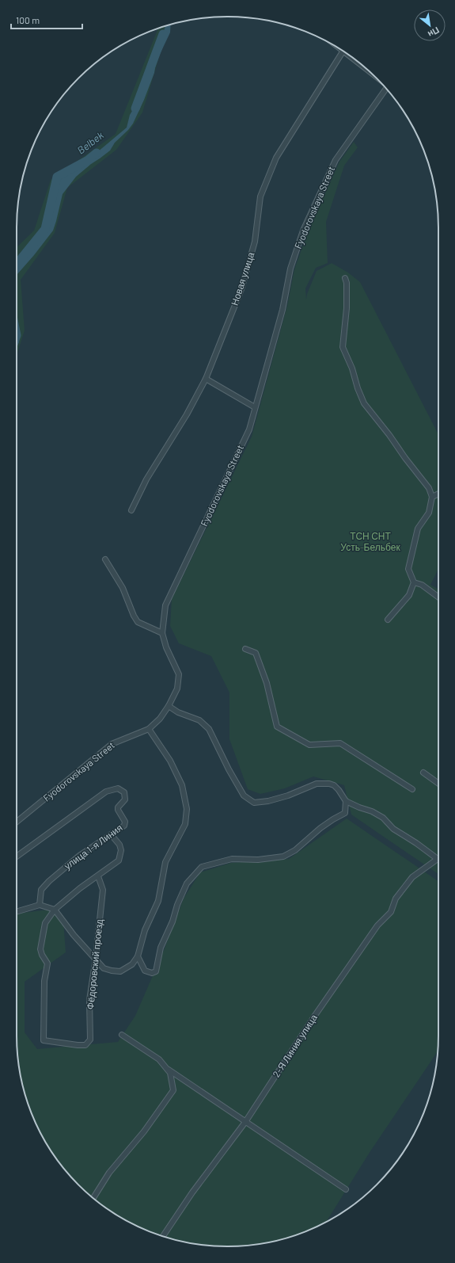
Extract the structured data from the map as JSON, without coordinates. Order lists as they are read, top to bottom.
{
  "streets": {
    "street": [
      "Fyodorovskaya Street",
      "Новая улица",
      "улица 1-я Линия",
      "Фёдоровский проезд",
      "2-Я Линия улица"
    ]
  },
  "water": ["Belbek"],
  "parks": ["ТСН СНТ Усть-Бельбек"],
  "scale_bar": "100 m",
  "north": "bottom right"
}
